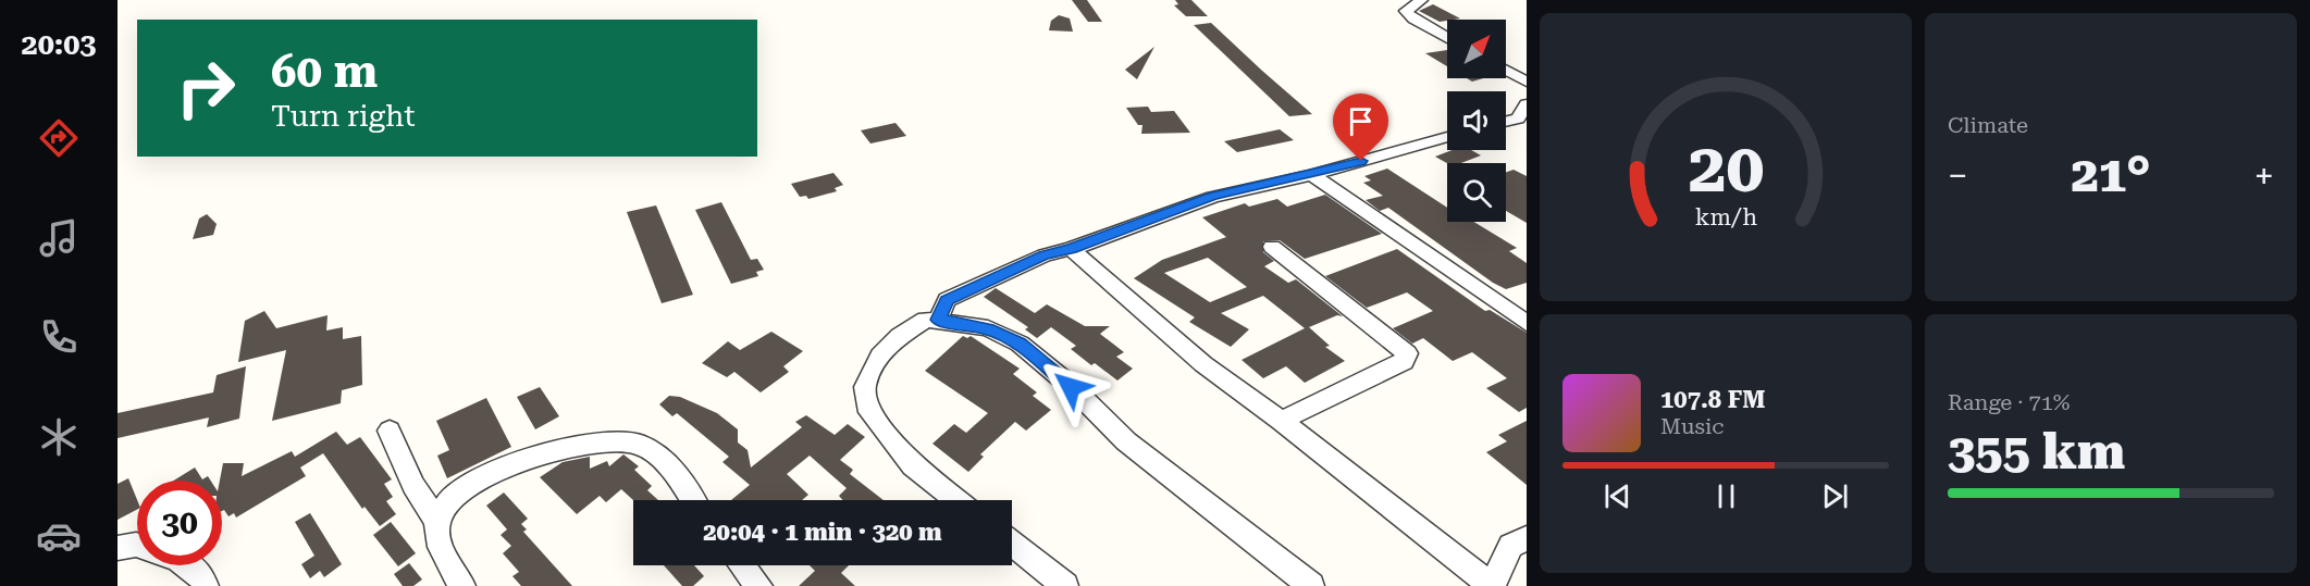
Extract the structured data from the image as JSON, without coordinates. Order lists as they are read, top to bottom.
{
  "north": "top right",
  "page": {
    "tabs": "20:03",
    "tile": [
      "Climate",
      ["Range · 71%", "355 km"]
    ],
    "turn": ["60 m", "Turn right"],
    "heat": ["−", "21°", "+"],
    "song": ["107.8 FM", "Music"],
    "limit": "30",
    "trip": "20:04 · 1 min · 320 m",
    "gauge": ["20", "km/h"]
  }
}
